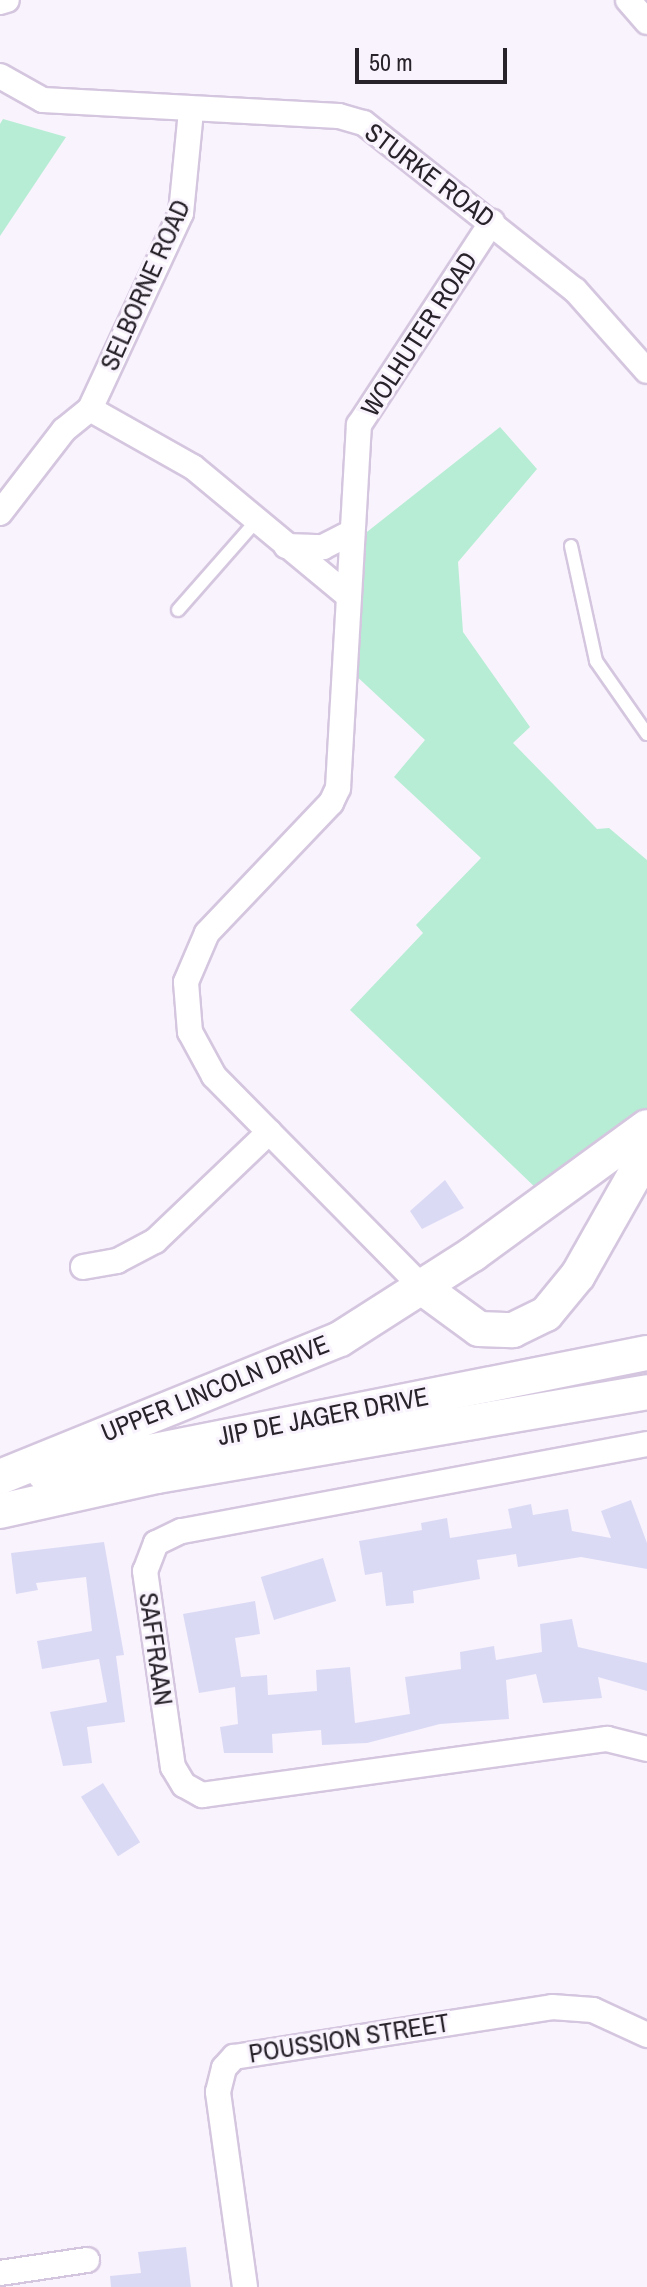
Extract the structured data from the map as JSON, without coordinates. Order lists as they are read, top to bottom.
{
  "streets": {
    "main road": ["UPPER LINCOLN DRIVE", "JIP DE JAGER DRIVE"],
    "street": [
      "STURKE ROAD",
      "SELBORNE ROAD",
      "WOLHUTER ROAD",
      "SAFFRAAN",
      "POUSSION STREET"
    ]
  },
  "crossings": [
    ["STURKE ROAD", "SELBORNE ROAD"],
    ["STURKE ROAD", "WOLHUTER ROAD"],
    ["WOLHUTER ROAD", "UPPER LINCOLN DRIVE"],
    ["UPPER LINCOLN DRIVE", "JIP DE JAGER DRIVE"]
  ],
  "scale_bar": "50 m"
}
